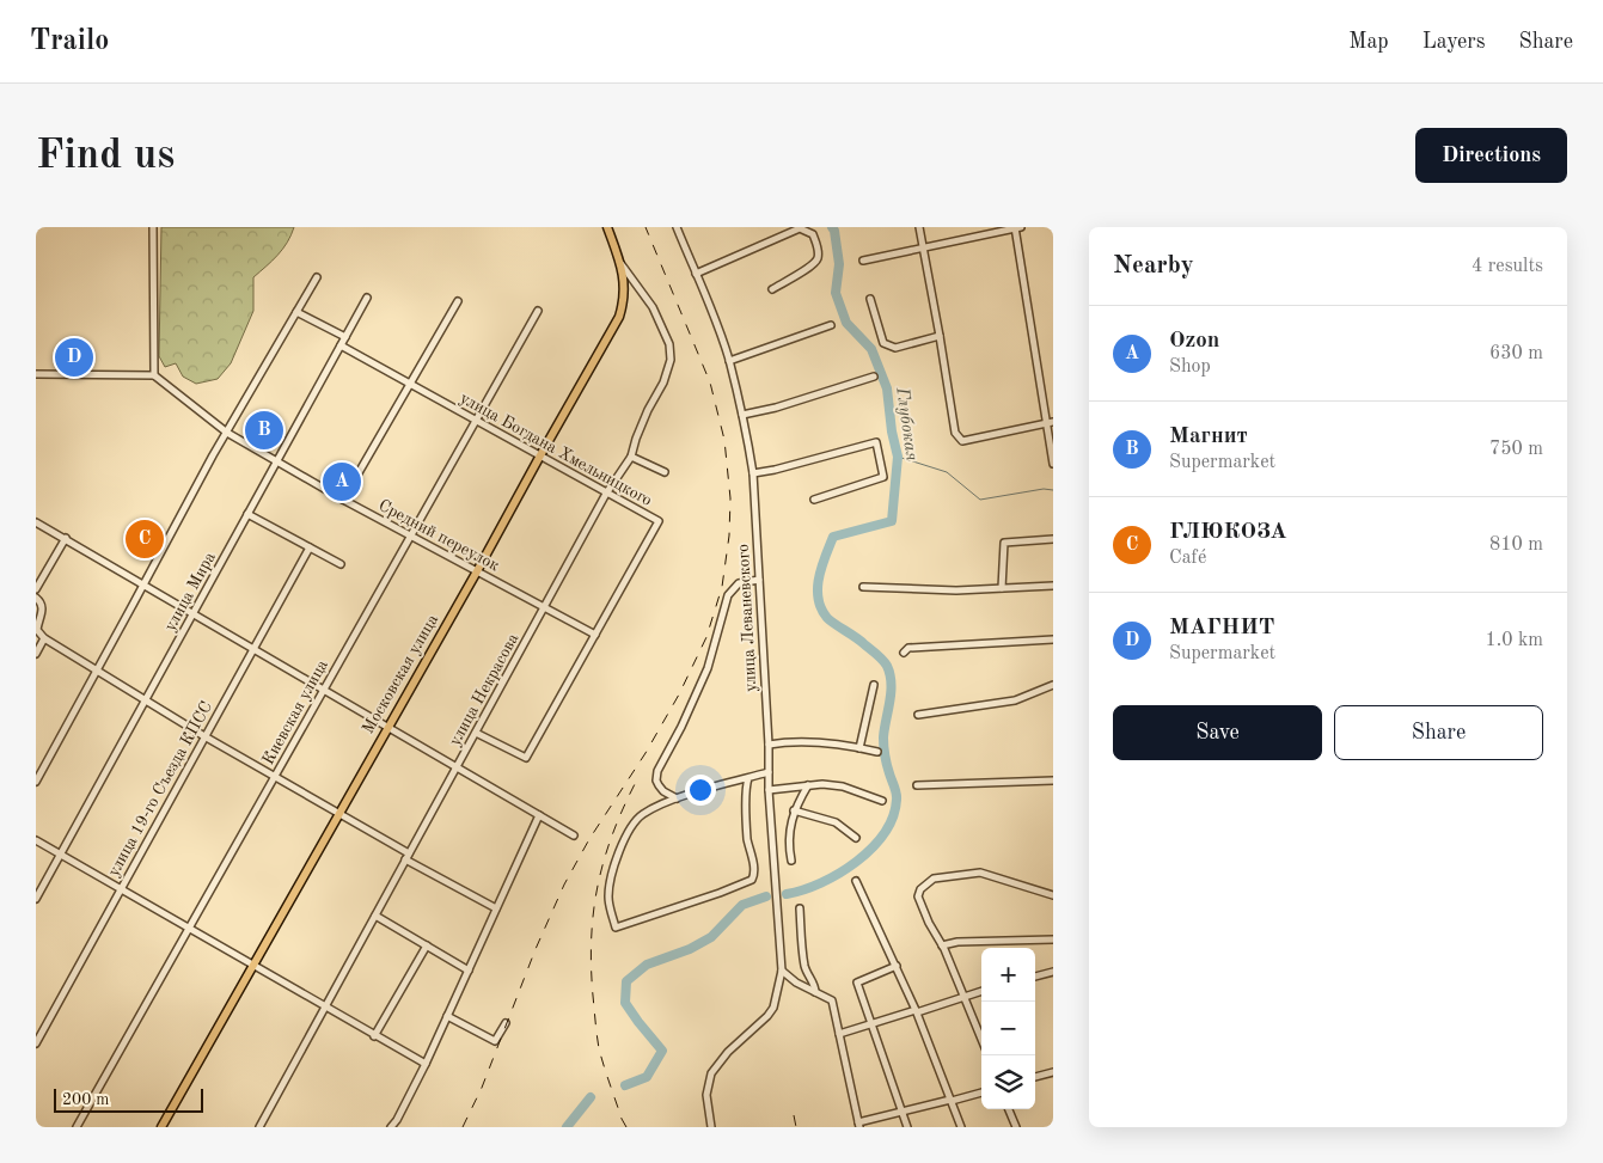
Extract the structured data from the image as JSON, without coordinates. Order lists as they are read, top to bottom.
{
  "streets": {
    "main road": ["Московская улица"],
    "street": [
      "улица Богдана Хмельницкого",
      "Средний переулок",
      "улица Мира",
      "улица Леваневского",
      "улица Некрасова",
      "Киевская улица",
      "улица 19-го Съезда КПСС"
    ]
  },
  "crossings": [
    ["улица Богдана Хмельницкого", "Средний переулок"],
    ["улица Богдана Хмельницкого", "улица Мира"],
    ["улица Богдана Хмельницкого", "Московская улица"],
    ["улица Богдана Хмельницкого", "улица Некрасова"],
    ["улица Богдана Хмельницкого", "Киевская улица"],
    ["Средний переулок", "улица Мира"],
    ["Средний переулок", "Московская улица"],
    ["Средний переулок", "улица Некрасова"],
    ["Средний переулок", "Киевская улица"],
    ["Московская улица", "улица Некрасова"]
  ],
  "water": ["Глубокая"],
  "scale_bar": "200 m",
  "page": {
    "header": "Trailo",
    "nav": ["Map", "Layers", "Share"],
    "buttons": [
      "Directions",
      ["Save", "Share"]
    ],
    "title": "Find us",
    "heading": ["Nearby", "4 results"],
    "list": [
      {
        "mark": "A",
        "name": "Ozon",
        "note": "Shop",
        "value": "630 m"
      },
      {
        "mark": "B",
        "name": "Магнит",
        "note": "Supermarket",
        "value": "750 m"
      },
      {
        "mark": "C",
        "name": "ГЛЮКОЗА",
        "note": "Café",
        "value": "810 m"
      },
      {
        "mark": "D",
        "name": "МАГНИТ",
        "note": "Supermarket",
        "value": "1.0 km"
      }
    ],
    "pins": [
      "D",
      "B",
      "A",
      "C"
    ],
    "map_buttons": ["+", "−"],
    "scale": "200 m"
  }
}
